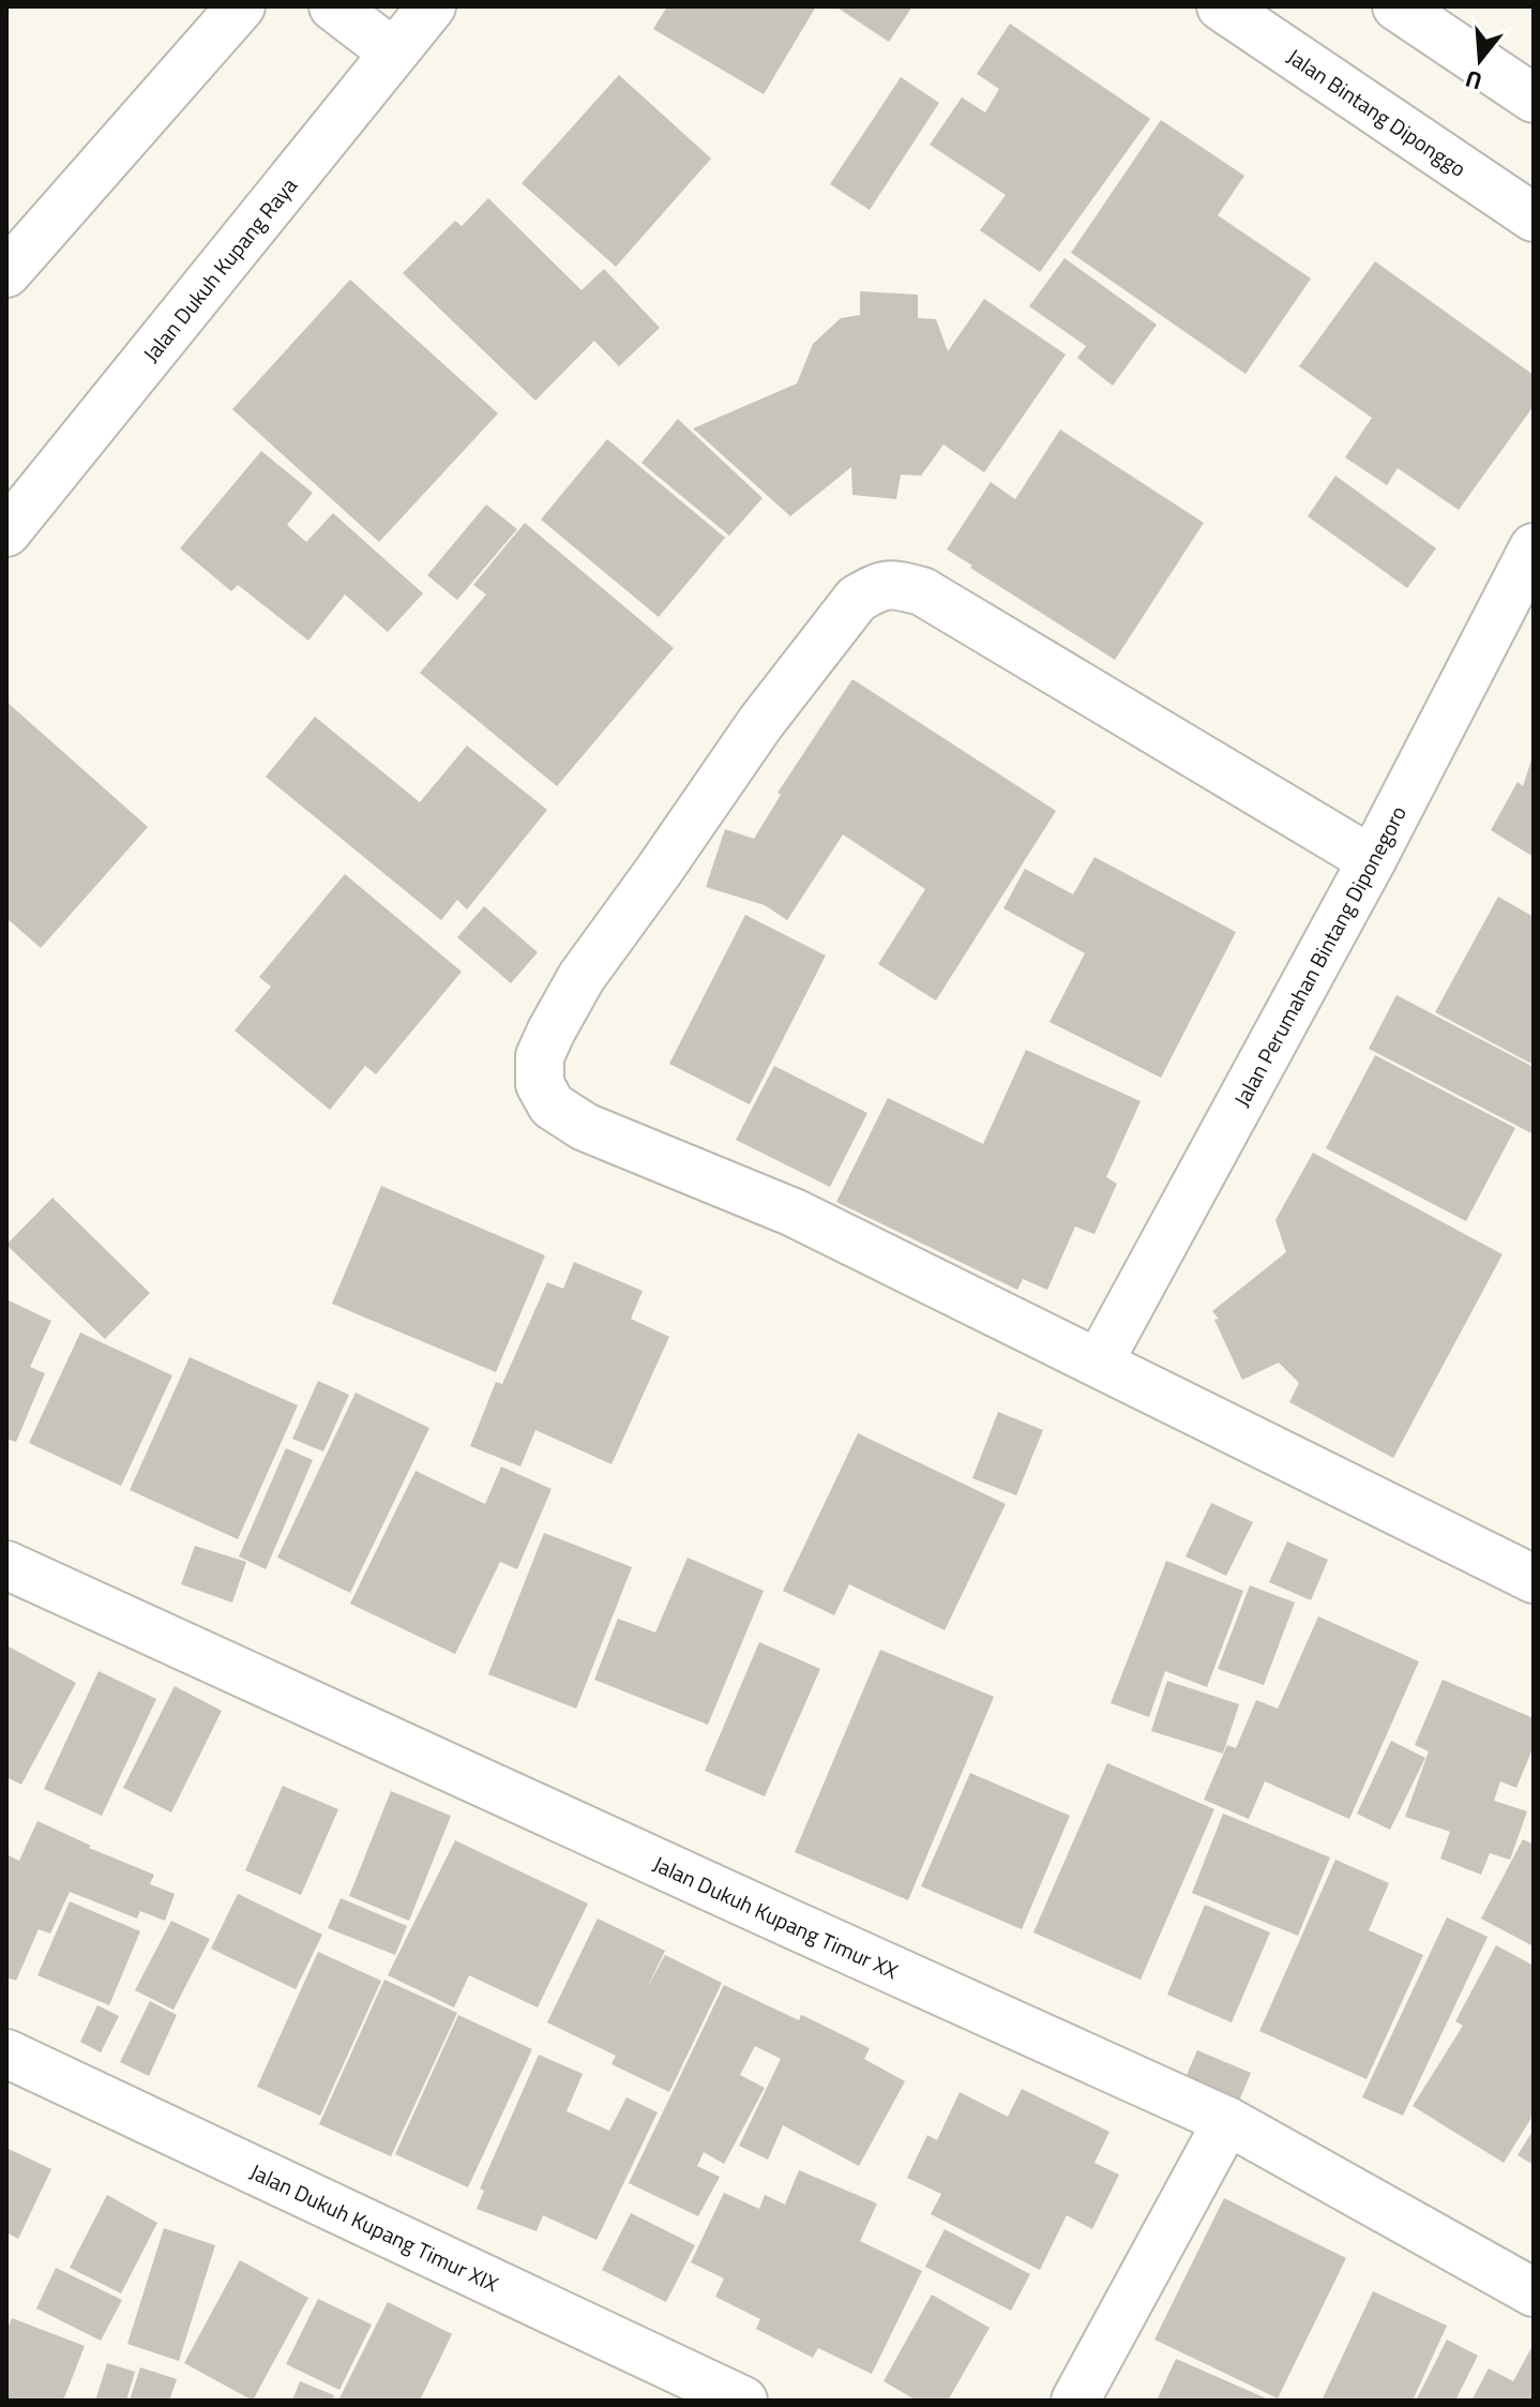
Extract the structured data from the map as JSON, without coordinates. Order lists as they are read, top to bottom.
{
  "streets": {
    "street": [
      "Jalan Bintang Diponggo",
      "Jalan Dukuh Kupang Raya",
      "Jalan Perumahan Bintang Diponegoro",
      "Jalan Dukuh Kupang Timur XX",
      "Jalan Dukuh Kupang Timur XIX"
    ]
  },
  "north": "bottom"
}
